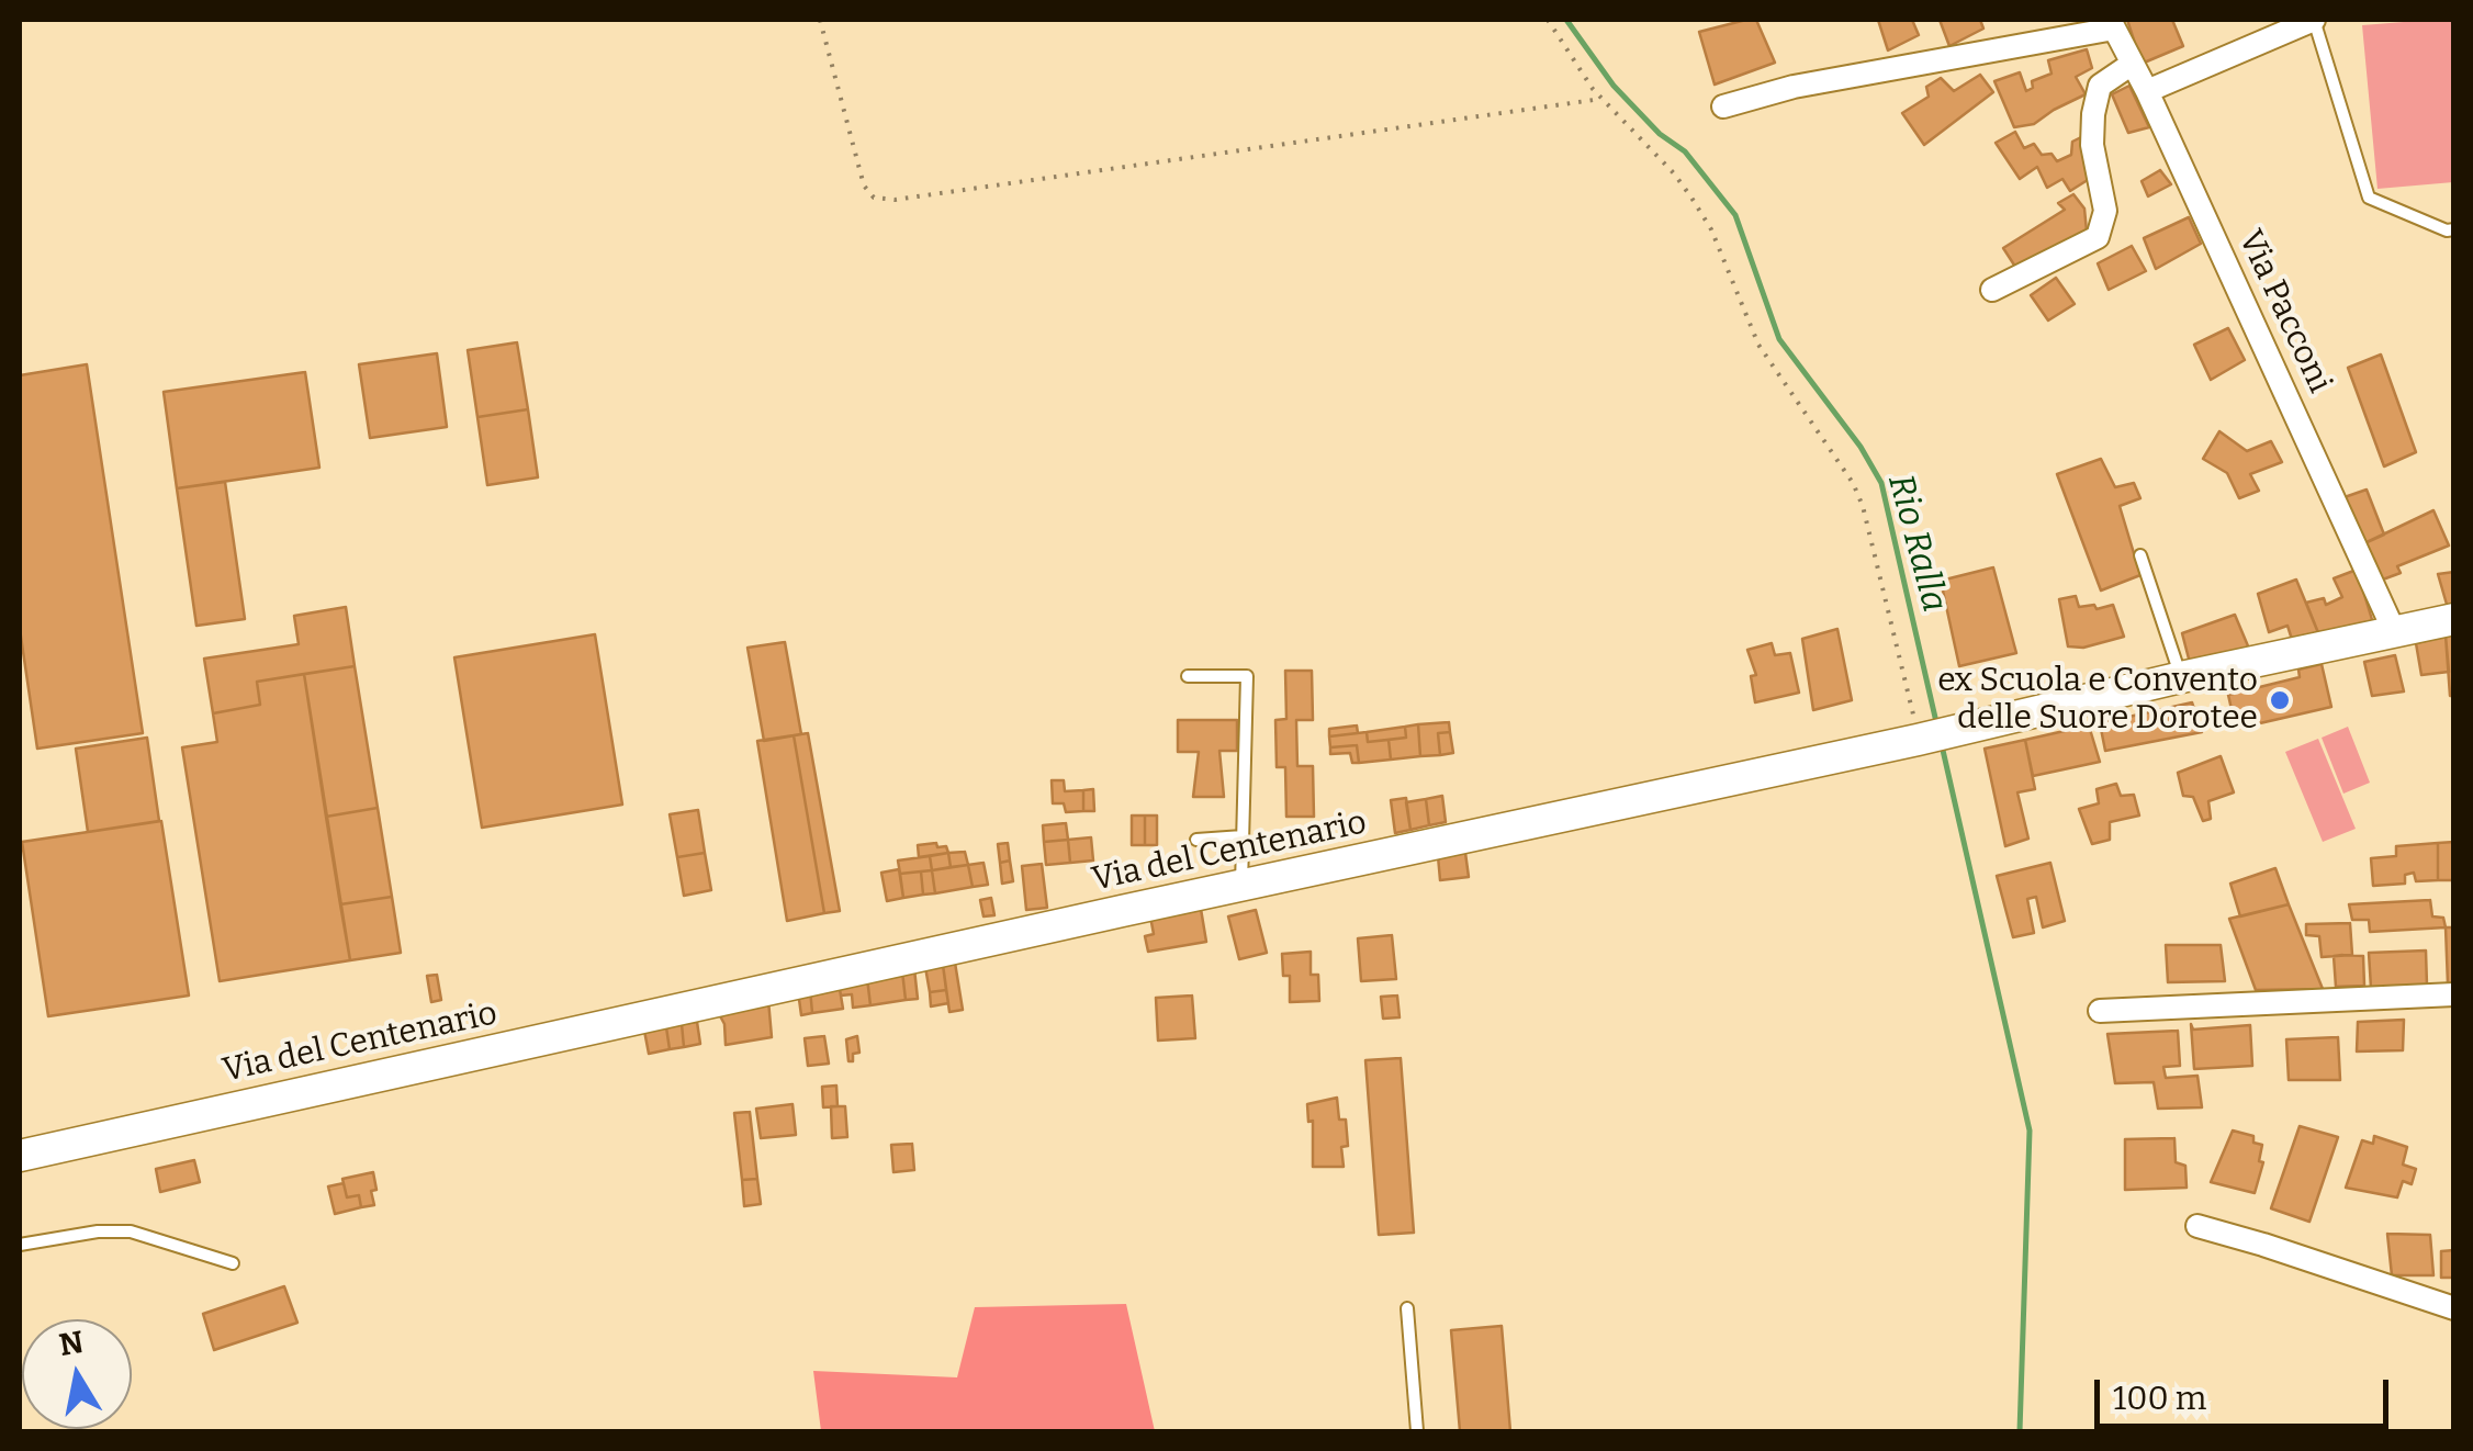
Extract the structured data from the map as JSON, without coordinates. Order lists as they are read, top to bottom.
{
  "streets": {
    "street": ["Via Pacconi", "Via del Centenario"]
  },
  "crossings": [
    ["Via Pacconi", "Via del Centenario"]
  ],
  "water": ["Rio Ralla"],
  "places": ["ex Scuola e Convento delle Suore Dorotee"],
  "scale_bar": "100 m",
  "north": "top"
}
